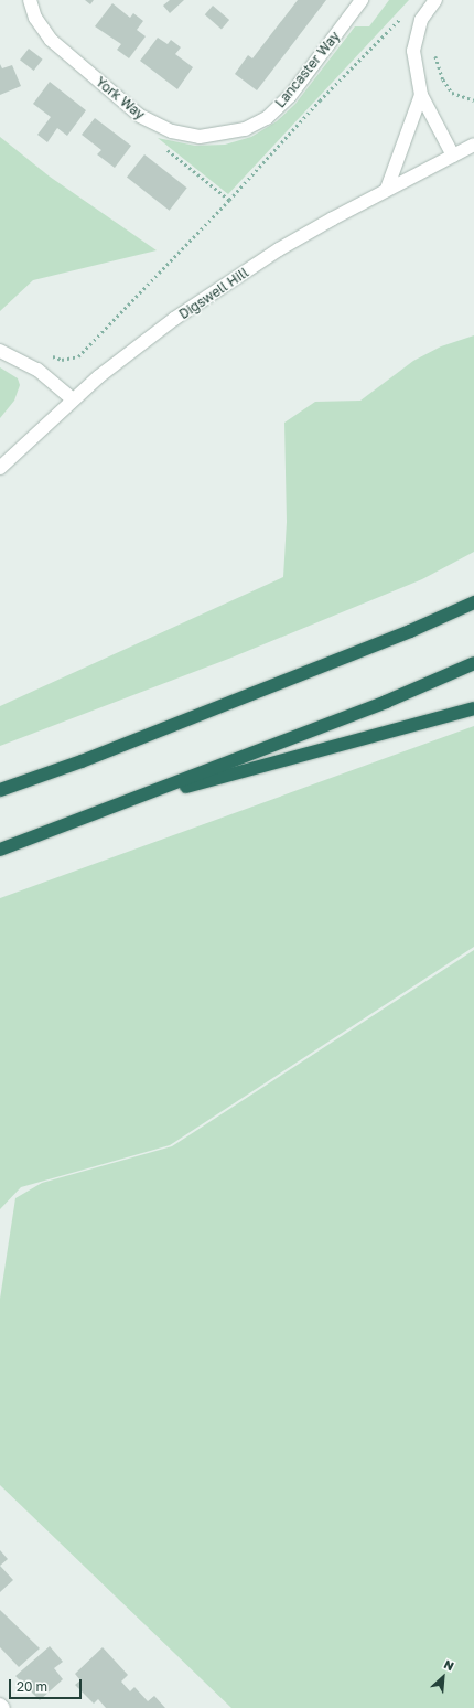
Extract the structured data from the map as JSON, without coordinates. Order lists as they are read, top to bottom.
{
  "streets": {
    "street": ["Lancaster Way", "York Way", "Digswell Hill"]
  },
  "crossings": [
    ["Lancaster Way", "York Way"]
  ],
  "scale_bar": "20 m",
  "north": "top right"
}
